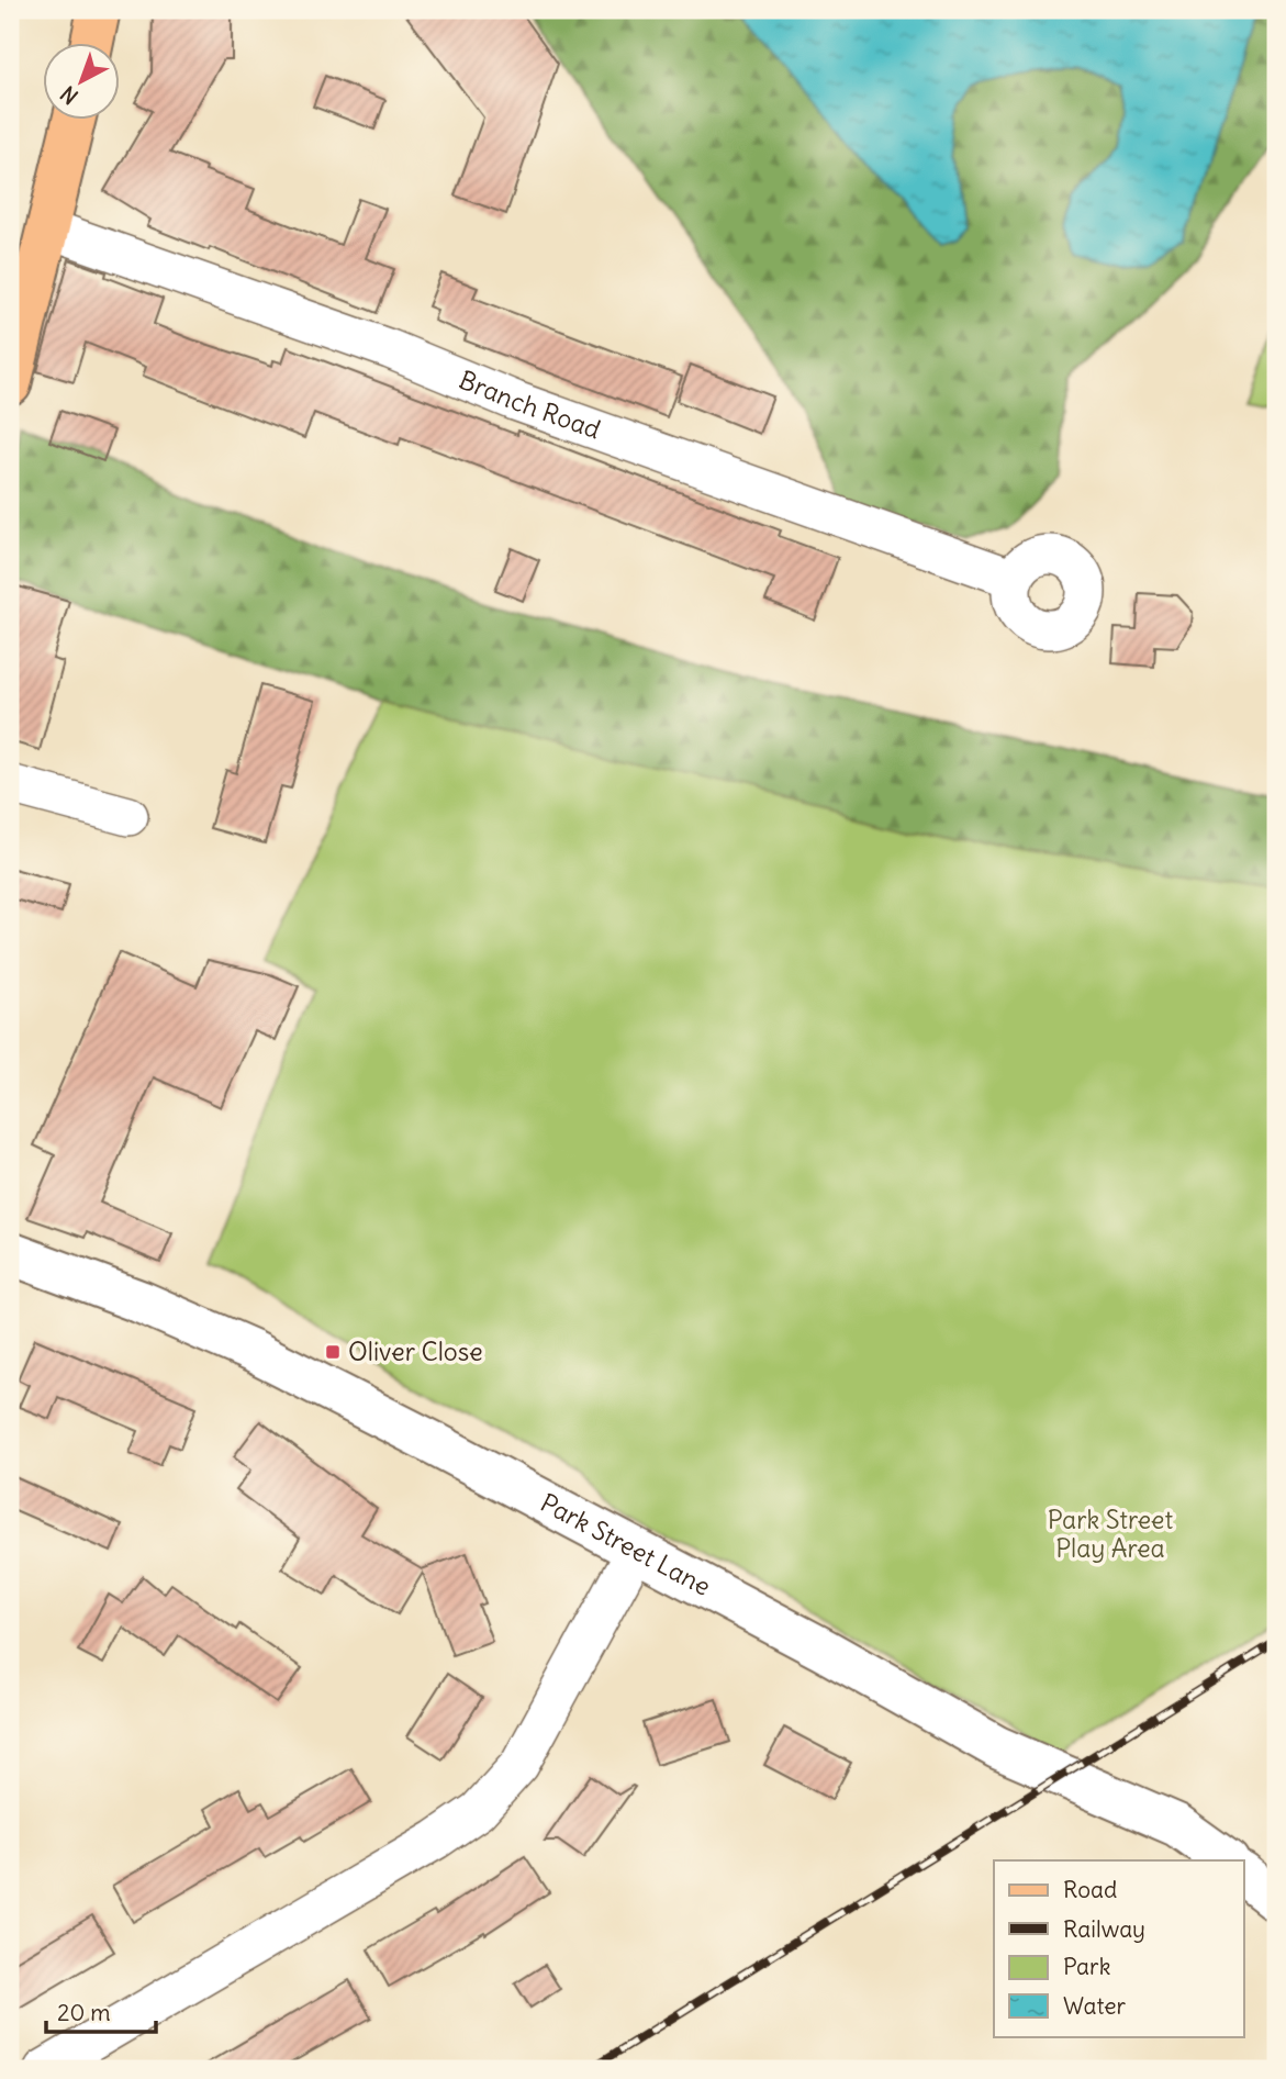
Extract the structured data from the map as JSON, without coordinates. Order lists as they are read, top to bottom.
{
  "streets": {
    "street": ["Branch Road", "Park Street Lane"]
  },
  "parks": ["Park Street Play Area"],
  "places": {
    "transit": ["Oliver Close"]
  },
  "legend": [
    "Road",
    "Railway",
    "Park",
    "Water"
  ],
  "scale_bar": "20 m",
  "north": "bottom left"
}
